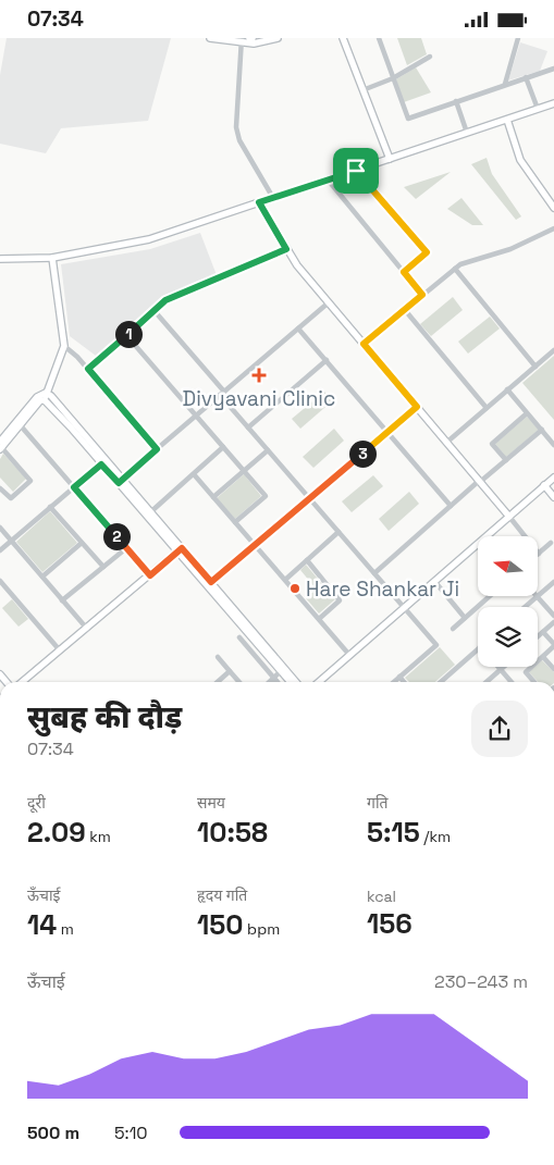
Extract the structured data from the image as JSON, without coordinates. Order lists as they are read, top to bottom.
{
  "places": {
    "health": ["Divyavani Clinic"],
    "other": ["Hare Shankar Ji"]
  },
  "north": "left",
  "page": {
    "status": "07:34",
    "pins": ["1", "3", "2"],
    "heading": ["सुबह की दौड़", "07:34"],
    "stats": [
      ["दूरी", "2.09 km"],
      ["समय", "10:58"],
      ["गति", "5:15 /km"],
      ["ऊँचाई", "14 m"],
      ["हृदय गति", "150 bpm"],
      ["kcal", "156"]
    ],
    "chart": ["ऊँचाई", "230–243 m"],
    "list": [
      {
        "name": "500 m",
        "note": "5:10"
      }
    ]
  }
}
